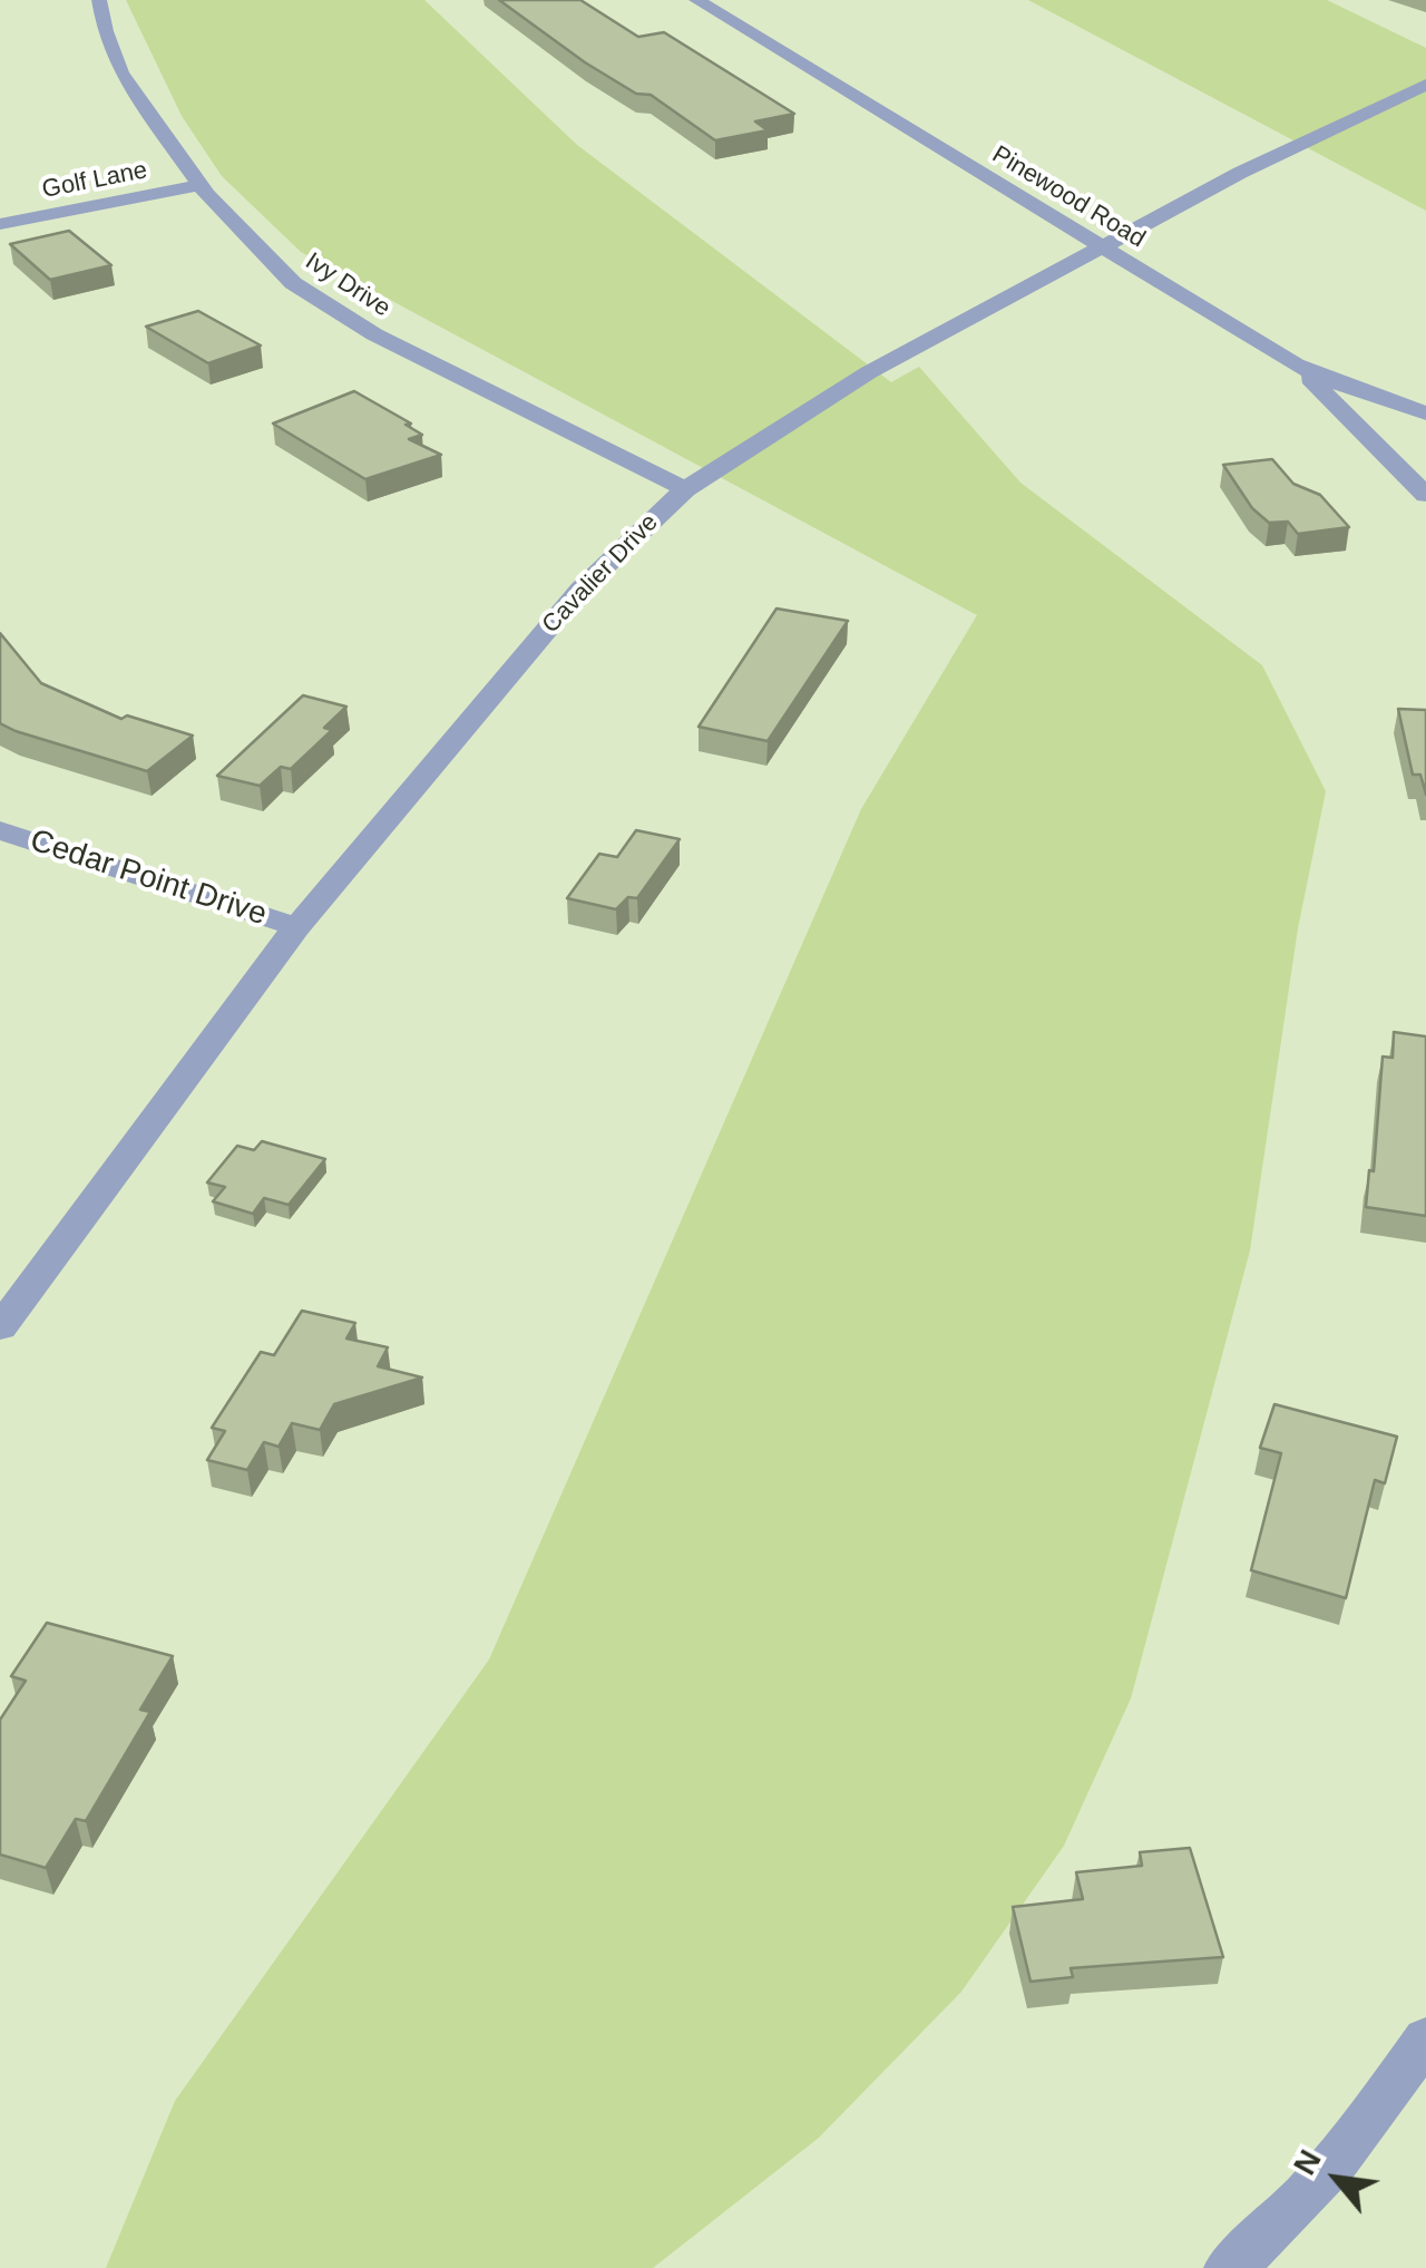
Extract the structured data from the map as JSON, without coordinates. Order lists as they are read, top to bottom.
{
  "streets": {
    "street": [
      "Golf Lane",
      "Pinewood Road",
      "Ivy Drive",
      "Cavalier Drive",
      "Cedar Point Drive"
    ]
  },
  "crossings": [
    ["Golf Lane", "Ivy Drive"],
    ["Pinewood Road", "Cavalier Drive"],
    ["Ivy Drive", "Cavalier Drive"],
    ["Cavalier Drive", "Cedar Point Drive"]
  ],
  "north": "top left"
}
